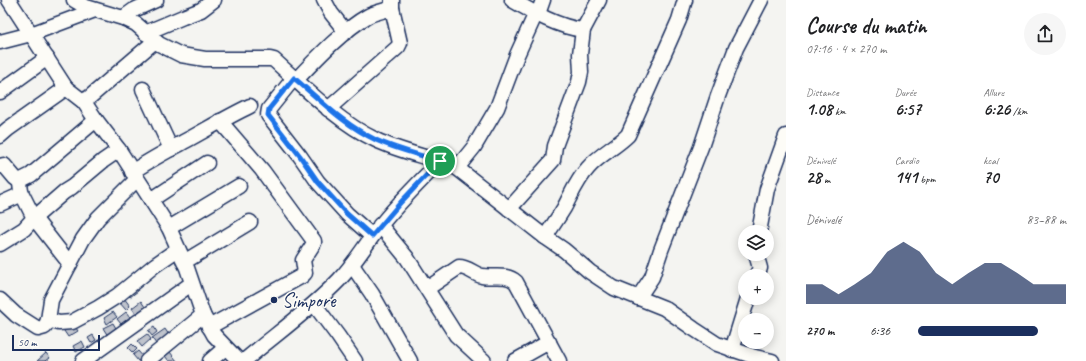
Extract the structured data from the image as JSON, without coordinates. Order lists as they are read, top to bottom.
{
  "places": ["Simpore"],
  "scale_bar": "50 m",
  "page": {
    "heading": ["Course du matin", "07:16 · 4 × 270 m"],
    "stats": [
      ["Distance", "1.08 km"],
      ["Durée", "6:57"],
      ["Allure", "6:26 /km"],
      ["Dénivelé", "28 m"],
      ["Cardio", "141 bpm"],
      ["kcal", "70"]
    ],
    "chart": ["Dénivelé", "83–88 m"],
    "map_buttons": ["+", "−"],
    "list": [
      {
        "name": "270 m",
        "note": "6:36"
      }
    ],
    "scale": "50 m"
  }
}
